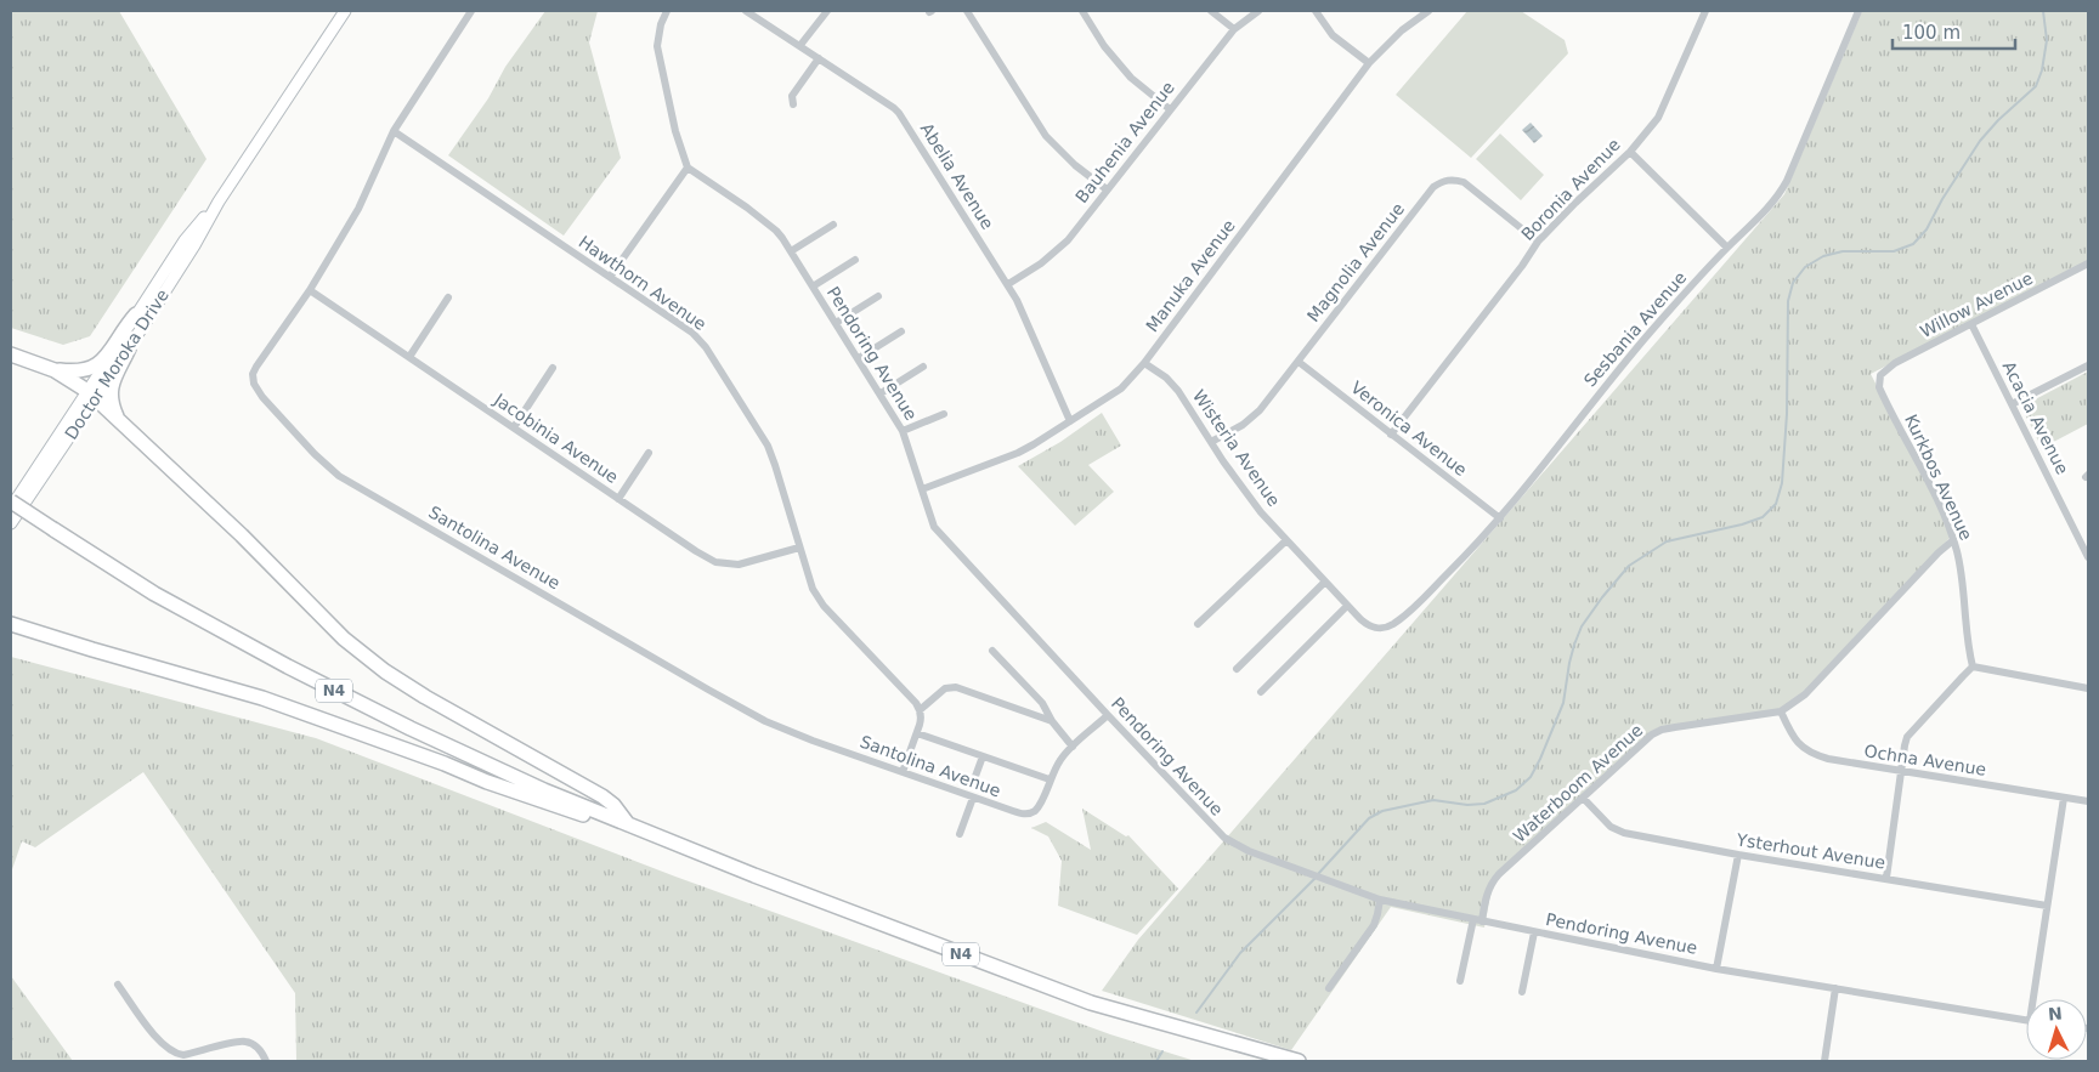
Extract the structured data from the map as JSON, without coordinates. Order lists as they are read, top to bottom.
{
  "streets": {
    "highway": ["N4"],
    "main road": ["Doctor Moroka Drive"],
    "street": [
      "Bauhenia Avenue",
      "Abelia Avenue",
      "Boronia Avenue",
      "Magnolia Avenue",
      "Manuka Avenue",
      "Hawthorn Avenue",
      "Willow Avenue",
      "Sesbania Avenue",
      "Pendoring Avenue",
      "Acacia Avenue",
      "Veronica Avenue",
      "Jacobinia Avenue",
      "Wisteria Avenue",
      "Kurkbos Avenue",
      "Santolina Avenue",
      "Ochna Avenue",
      "Waterboom Avenue",
      "Ysterhout Avenue"
    ]
  },
  "crossings": [
    ["Bauhenia Avenue", "Abelia Avenue"],
    ["Abelia Avenue", "Manuka Avenue"],
    ["Boronia Avenue", "Magnolia Avenue"],
    ["Boronia Avenue", "Veronica Avenue"],
    ["Magnolia Avenue", "Veronica Avenue"],
    ["Magnolia Avenue", "Wisteria Avenue"],
    ["Manuka Avenue", "Pendoring Avenue"],
    ["Manuka Avenue", "Wisteria Avenue"],
    ["Hawthorn Avenue", "Jacobinia Avenue"],
    ["Hawthorn Avenue", "Santolina Avenue"],
    ["Willow Avenue", "Acacia Avenue"],
    ["Willow Avenue", "Kurkbos Avenue"],
    ["Sesbania Avenue", "Veronica Avenue"],
    ["Sesbania Avenue", "Wisteria Avenue"],
    ["Pendoring Avenue", "Santolina Avenue"],
    ["Pendoring Avenue", "Waterboom Avenue"],
    ["Jacobinia Avenue", "Santolina Avenue"],
    ["Kurkbos Avenue", "Waterboom Avenue"],
    ["Ochna Avenue", "Waterboom Avenue"],
    ["Waterboom Avenue", "Ysterhout Avenue"]
  ],
  "scale_bar": "100 m",
  "north": "top"
}
